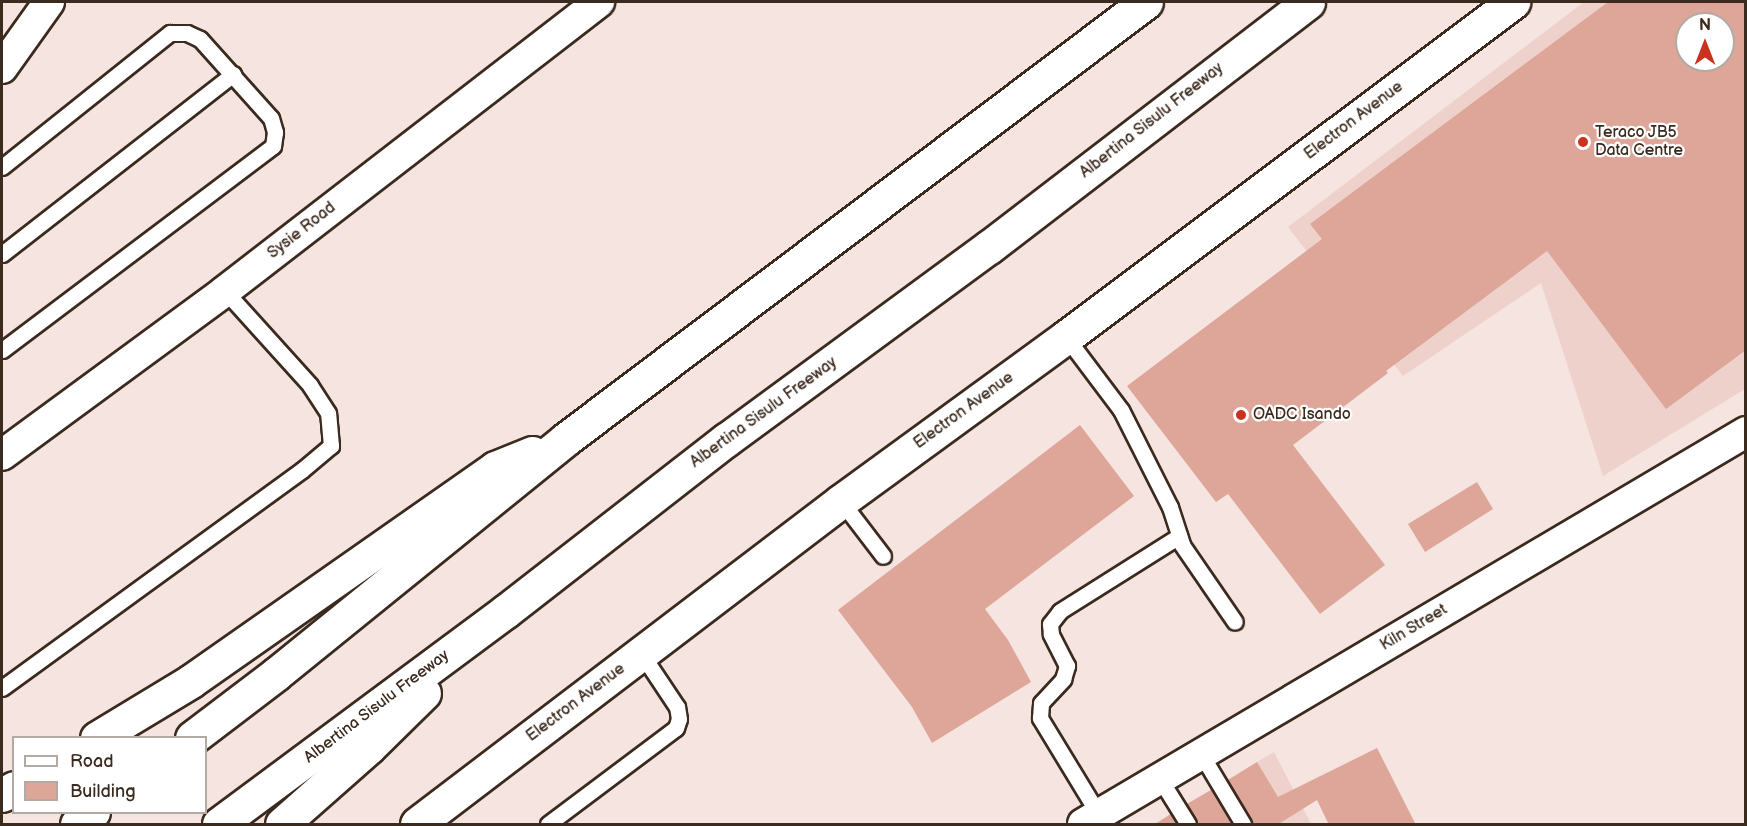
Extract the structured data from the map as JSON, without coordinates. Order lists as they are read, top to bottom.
{
  "streets": {
    "main road": ["Albertina Sisulu Freeway", "Electron Avenue"],
    "street": ["Sysie Road", "Kiln Street"]
  },
  "places": ["Teraco JB5 Data Centre", "OADC Isando"],
  "legend": ["Road", "Building"],
  "north": "top"
}
